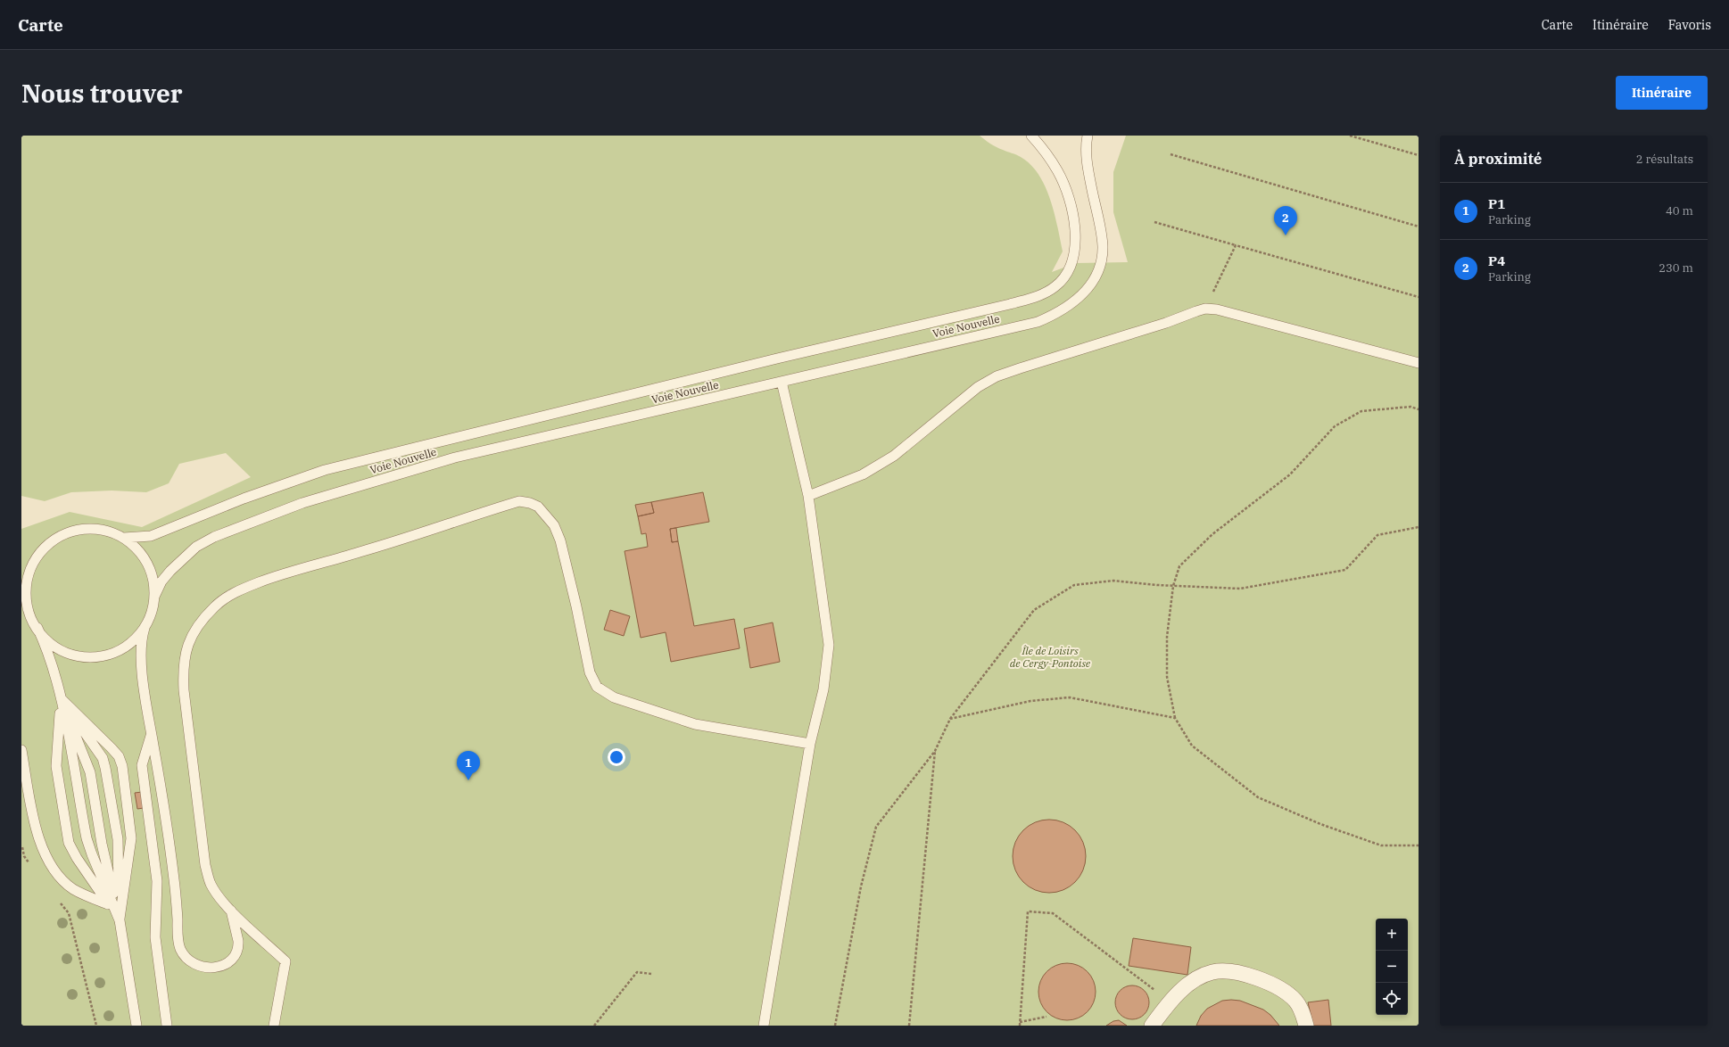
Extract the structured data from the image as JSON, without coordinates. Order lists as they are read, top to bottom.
{
  "streets": {
    "lane": ["Voie Nouvelle"]
  },
  "parks": ["Île de Loisirs de Cergy-Pontoise"],
  "page": {
    "header": "Carte",
    "nav": ["Carte", "Itinéraire", "Favoris"],
    "buttons": "Itinéraire",
    "title": "Nous trouver",
    "heading": ["À proximité", "2 résultats"],
    "list": [
      {
        "mark": "1",
        "name": "P1",
        "note": "Parking",
        "value": "40 m"
      },
      {
        "mark": "2",
        "name": "P4",
        "note": "Parking",
        "value": "230 m"
      }
    ],
    "pins": ["2", "1"],
    "map_buttons": ["+", "−"]
  }
}
